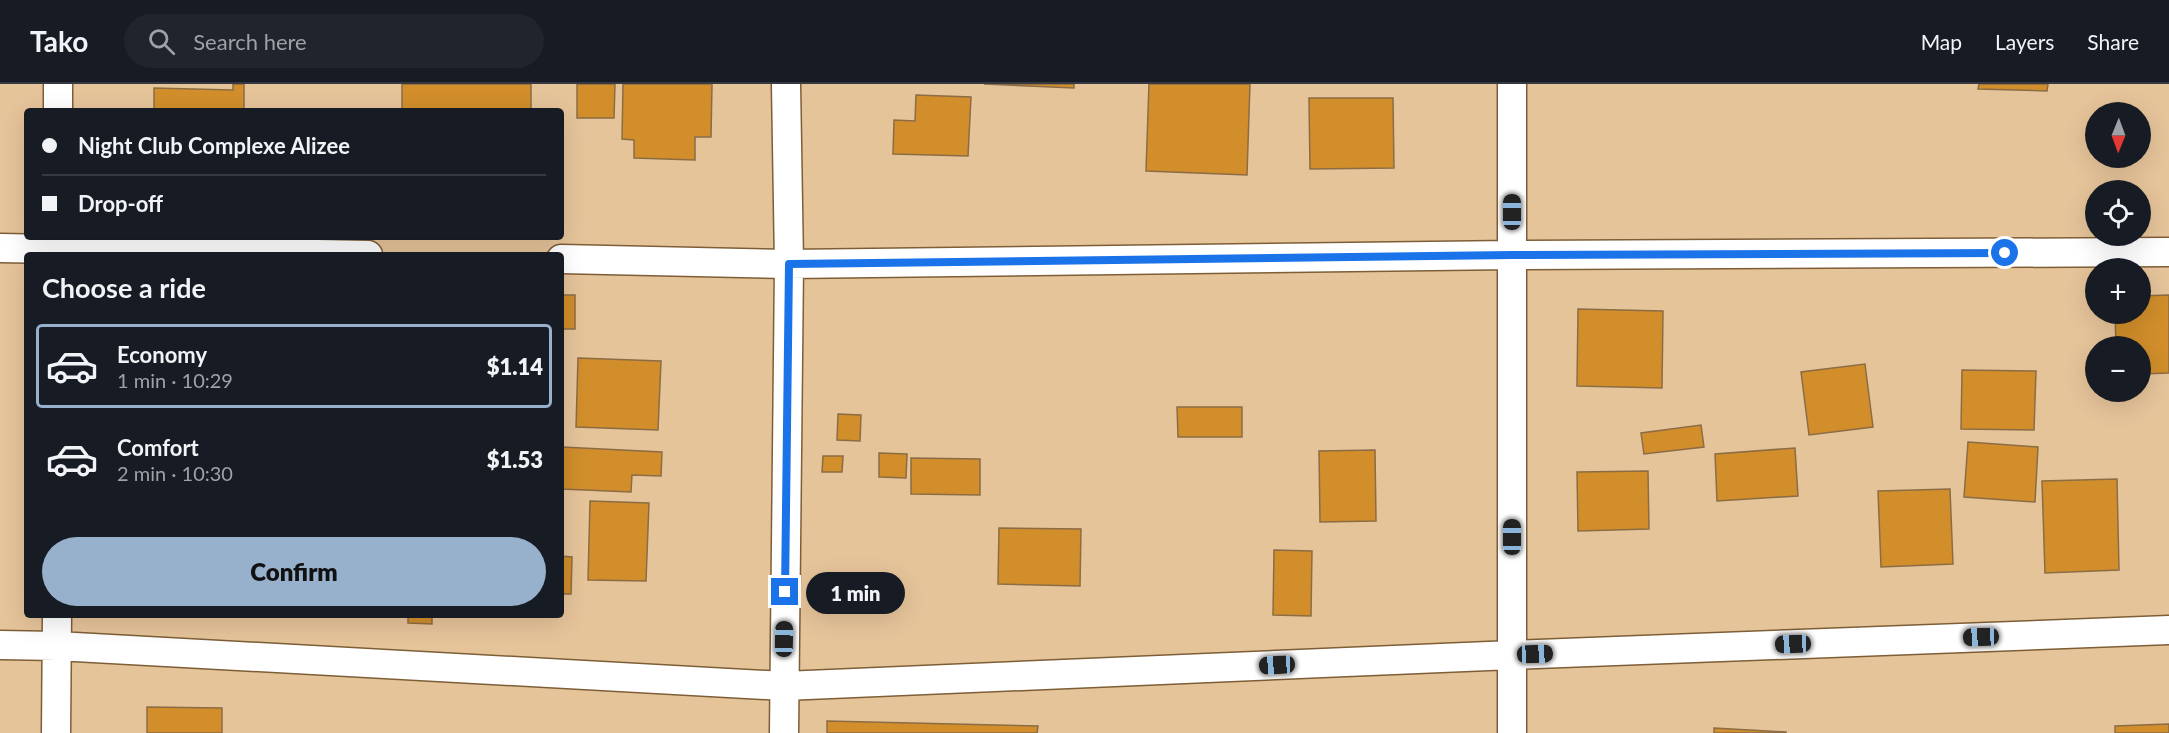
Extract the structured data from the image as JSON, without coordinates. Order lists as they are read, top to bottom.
{
  "north": "bottom",
  "page": {
    "header": "Tako",
    "search": "Search here",
    "nav": ["Map", "Layers", "Share"],
    "map_buttons": ["+", "−"],
    "banner": ["Night Club Complexe Alizee", "Drop-off"],
    "heading": "Choose a ride",
    "list": [
      {
        "name": "Economy",
        "note": "1 min · 10:29",
        "value": "$1.14"
      },
      {
        "name": "Comfort",
        "note": "2 min · 10:30",
        "value": "$1.53"
      }
    ],
    "buttons": "Confirm",
    "bubble": "1 min"
  }
}
